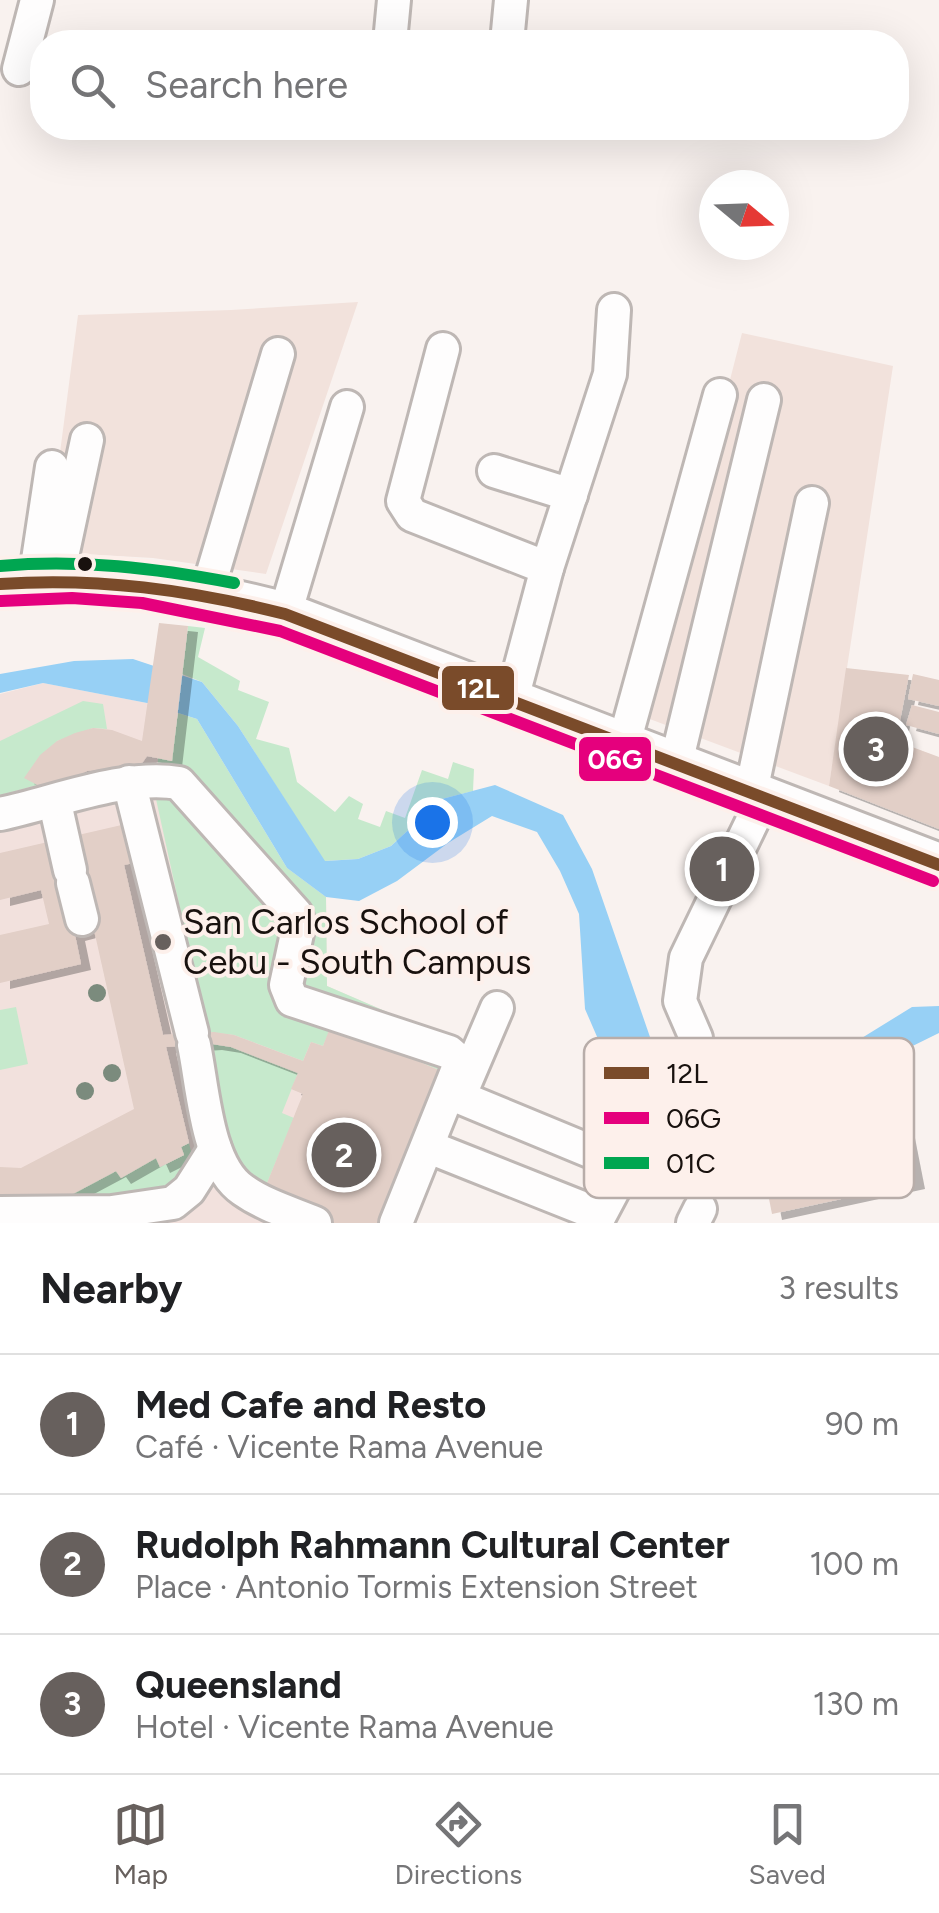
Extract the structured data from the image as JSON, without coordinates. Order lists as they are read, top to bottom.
{
  "places": ["San Carlos School of Cebu - South Campus"],
  "lines": ["transit line 01C", "transit line 12L", "transit line 06G"],
  "legend": ["12L", "06G", "01C"],
  "north": "right",
  "page": {
    "search": "Search here",
    "pins": ["3", "1", "2"],
    "heading": ["Nearby", "3 results"],
    "list": [
      {
        "mark": "1",
        "name": "Med Cafe and Resto",
        "note": "Café · Vicente Rama Avenue",
        "value": "90 m"
      },
      {
        "mark": "2",
        "name": "Rudolph Rahmann Cultural Center",
        "note": "Place · Antonio Tormis Extension Street",
        "value": "100 m"
      },
      {
        "mark": "3",
        "name": "Queensland",
        "note": "Hotel · Vicente Rama Avenue",
        "value": "130 m"
      }
    ],
    "nav": ["Map", "Directions", "Saved"]
  }
}
